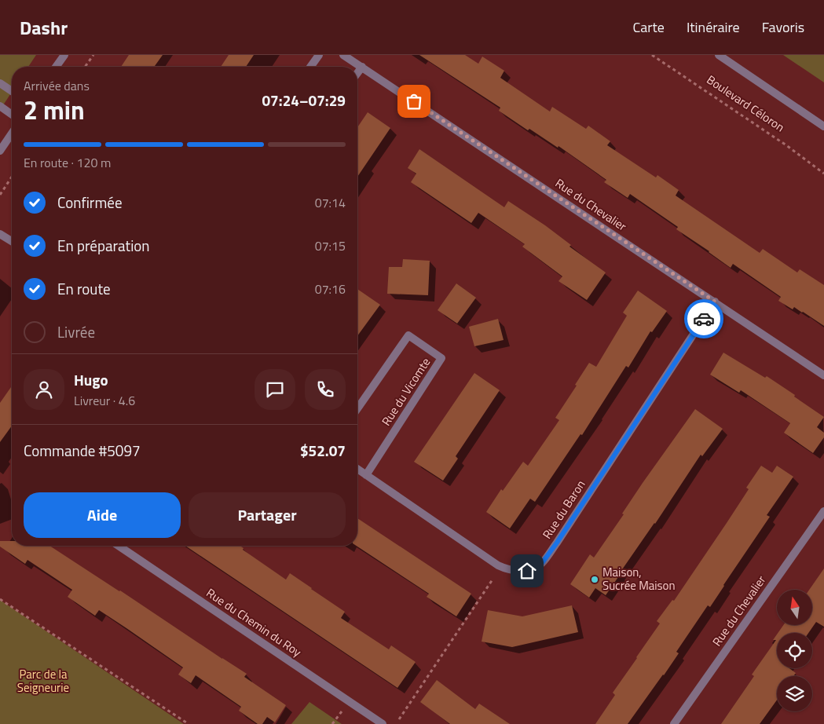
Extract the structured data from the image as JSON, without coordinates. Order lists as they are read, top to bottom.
{
  "streets": {
    "street": [
      "Rue du Chevalier",
      "Rue du Vicomte",
      "Rue du Baron",
      "Rue du Chemin du Roy"
    ],
    "path": ["Boulevard Céloron"]
  },
  "crossings": [
    ["Rue du Chevalier", "Rue du Baron"],
    ["Rue du Vicomte", "Rue du Baron"]
  ],
  "parks": ["Parc de la Seigneurie"],
  "places": ["Maison, Sucrée Maison"],
  "north": "top",
  "page": {
    "header": "Dashr",
    "nav": ["Carte", "Itinéraire", "Favoris"],
    "heading": ["2 min", "Arrivée dans", "07:24–07:29"],
    "panel": [
      "Hugo",
      "Livreur · 4.6",
      "Commande #5097",
      "$52.07"
    ],
    "bar": "En route · 120 m",
    "list": [
      ["Confirmée", "07:14"],
      ["En préparation", "07:15"],
      ["En route", "07:16"],
      "Livrée"
    ],
    "buttons": ["Aide", "Partager"]
  }
}
